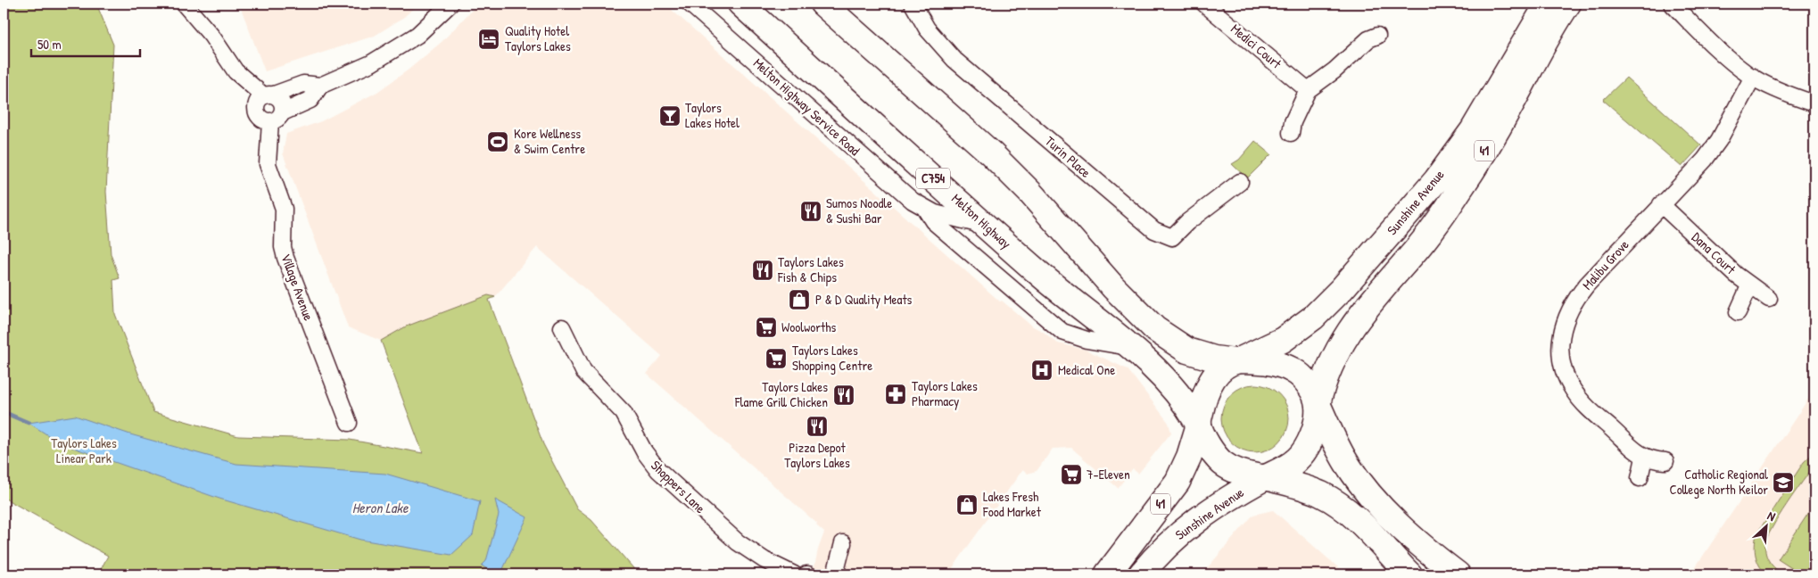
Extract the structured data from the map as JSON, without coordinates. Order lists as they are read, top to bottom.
{
  "streets": {
    "main road": [
      "41",
      "C754",
      "Sunshine Avenue",
      "Melton Highway"
    ],
    "street": [
      "Medici Court",
      "Melton Highway Service Road",
      "Turin Place",
      "Dana Court",
      "Malibu Grove",
      "Village Avenue",
      "Shoppers Lane"
    ]
  },
  "crossings": [
    ["Melton Highway Service Road", "Melton Highway"],
    ["41", "Sunshine Avenue"],
    ["41", "Melton Highway"],
    ["Sunshine Avenue", "Melton Highway"],
    ["Dana Court", "Malibu Grove"]
  ],
  "water": ["Heron Lake"],
  "parks": ["Taylors Lakes Linear Park"],
  "places": {
    "hotel": ["Quality Hotel Taylors Lakes"],
    "bar": ["Taylors Lakes Hotel"],
    "sports": ["Kore Wellness & Swim Centre"],
    "restaurant": [
      "Sumos Noodle & Sushi Bar",
      "Taylors Lakes Fish & Chips",
      "Taylors Lakes Flame Grill Chicken",
      "Pizza Depot Taylors Lakes"
    ],
    "shop": ["P & D Quality Meats", "Lakes Fresh Food Market"],
    "supermarket": ["Woolworths", "Taylors Lakes Shopping Centre", "7-Eleven"],
    "hospital": ["Medical One"],
    "pharmacy": ["Taylors Lakes Pharmacy"],
    "school or university": ["Catholic Regional College North Keilor"]
  },
  "scale_bar": "50 m",
  "north": "top right"
}
